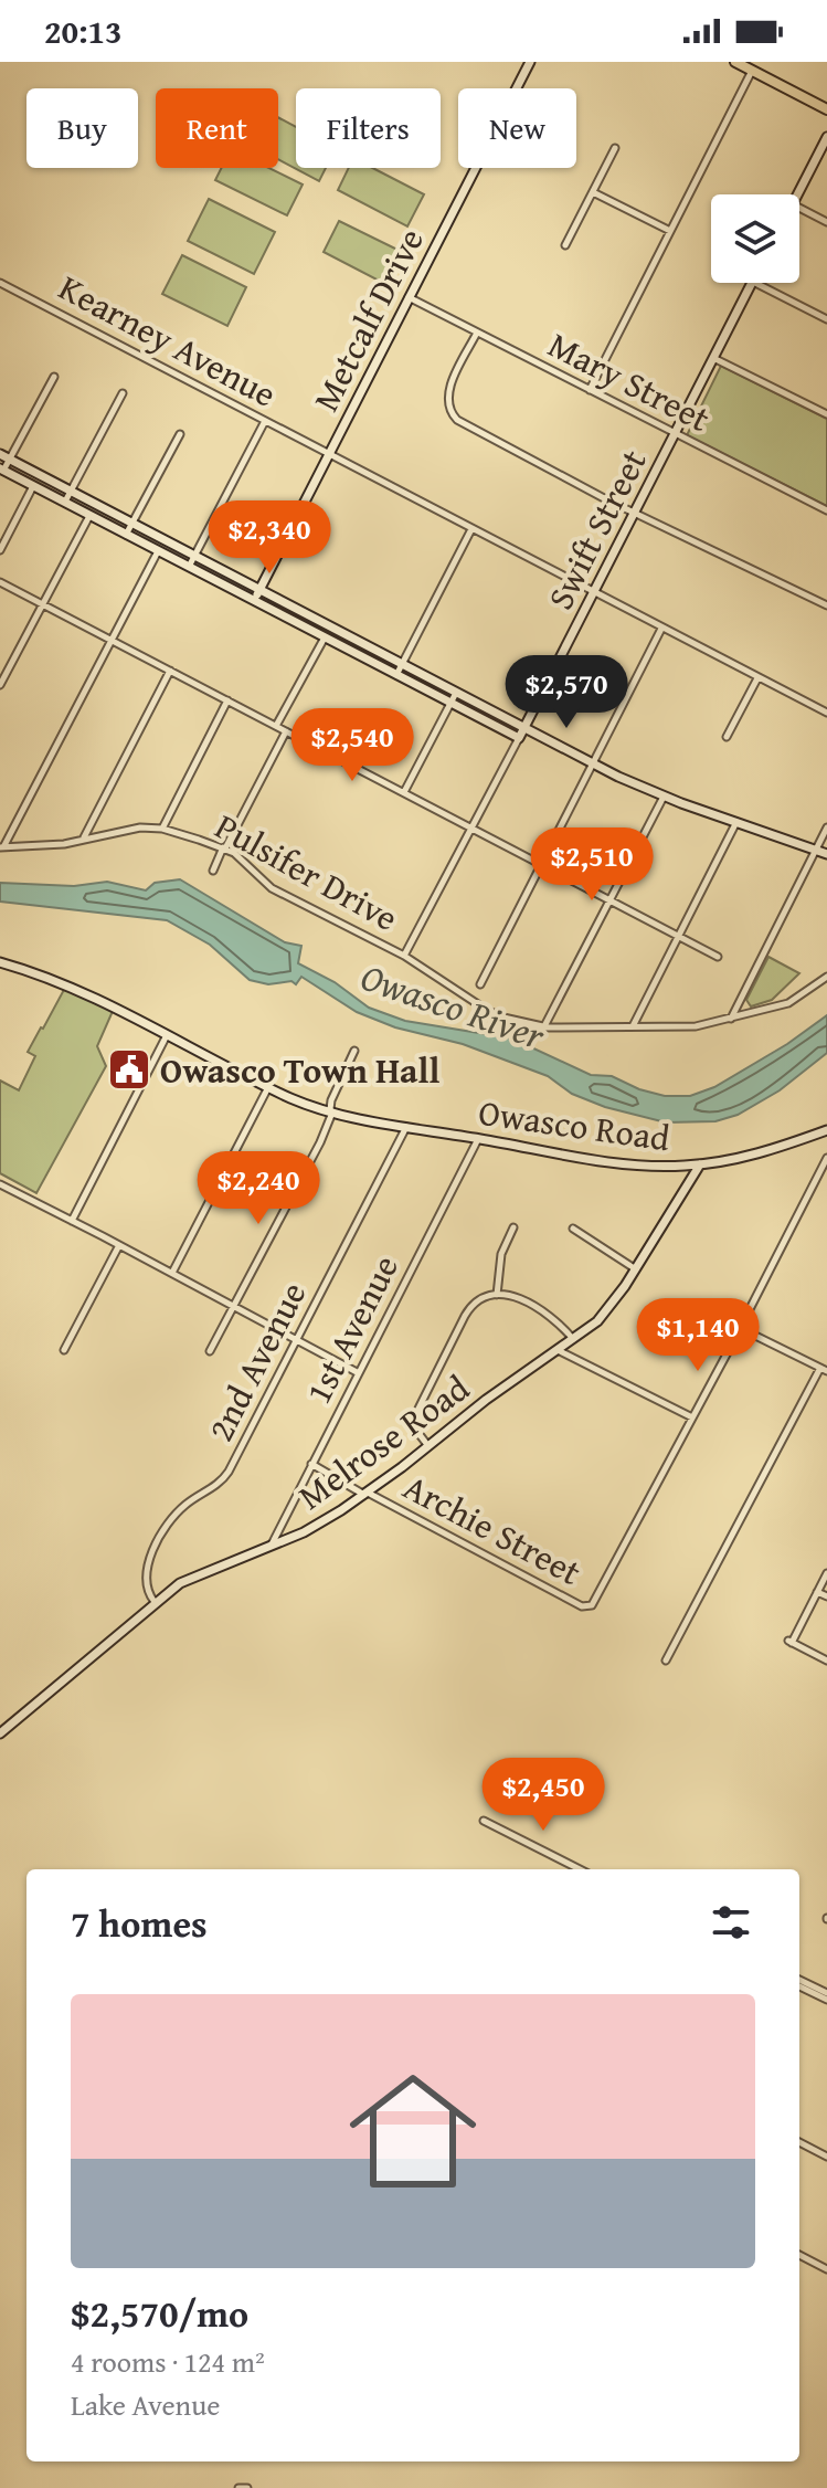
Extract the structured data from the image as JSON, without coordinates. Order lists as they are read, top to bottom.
{
  "streets": {
    "main road": [
      "Metcalf Drive",
      "Swift Street",
      "Owasco Road",
      "Melrose Road"
    ],
    "street": [
      "Kearney Avenue",
      "Mary Street",
      "Pulsifer Drive",
      "1st Avenue",
      "2nd Avenue",
      "Archie Street"
    ]
  },
  "crossings": [
    ["Metcalf Drive", "Kearney Avenue"],
    ["Metcalf Drive", "Mary Street"],
    ["Kearney Avenue", "Swift Street"],
    ["Mary Street", "Swift Street"],
    ["Swift Street", "Pulsifer Drive"],
    ["Owasco Road", "1st Avenue"],
    ["Owasco Road", "2nd Avenue"],
    ["Owasco Road", "Melrose Road"],
    ["1st Avenue", "Melrose Road"],
    ["1st Avenue", "Archie Street"],
    ["2nd Avenue", "Melrose Road"],
    ["Melrose Road", "Archie Street"]
  ],
  "water": ["Owasco River"],
  "places": {
    "public building": ["Owasco Town Hall"]
  },
  "page": {
    "status": "20:13",
    "chip": [
      "Buy",
      "Rent",
      "Filters",
      "New"
    ],
    "price": [
      "$2,340",
      "$2,570",
      "$2,540",
      "$2,510",
      "$2,240",
      "$1,140",
      "$2,450"
    ],
    "heading": "7 homes",
    "list": [
      {
        "name": "$2,570/mo",
        "note": "4 rooms · 124 m² · Lake Avenue"
      }
    ]
  }
}
